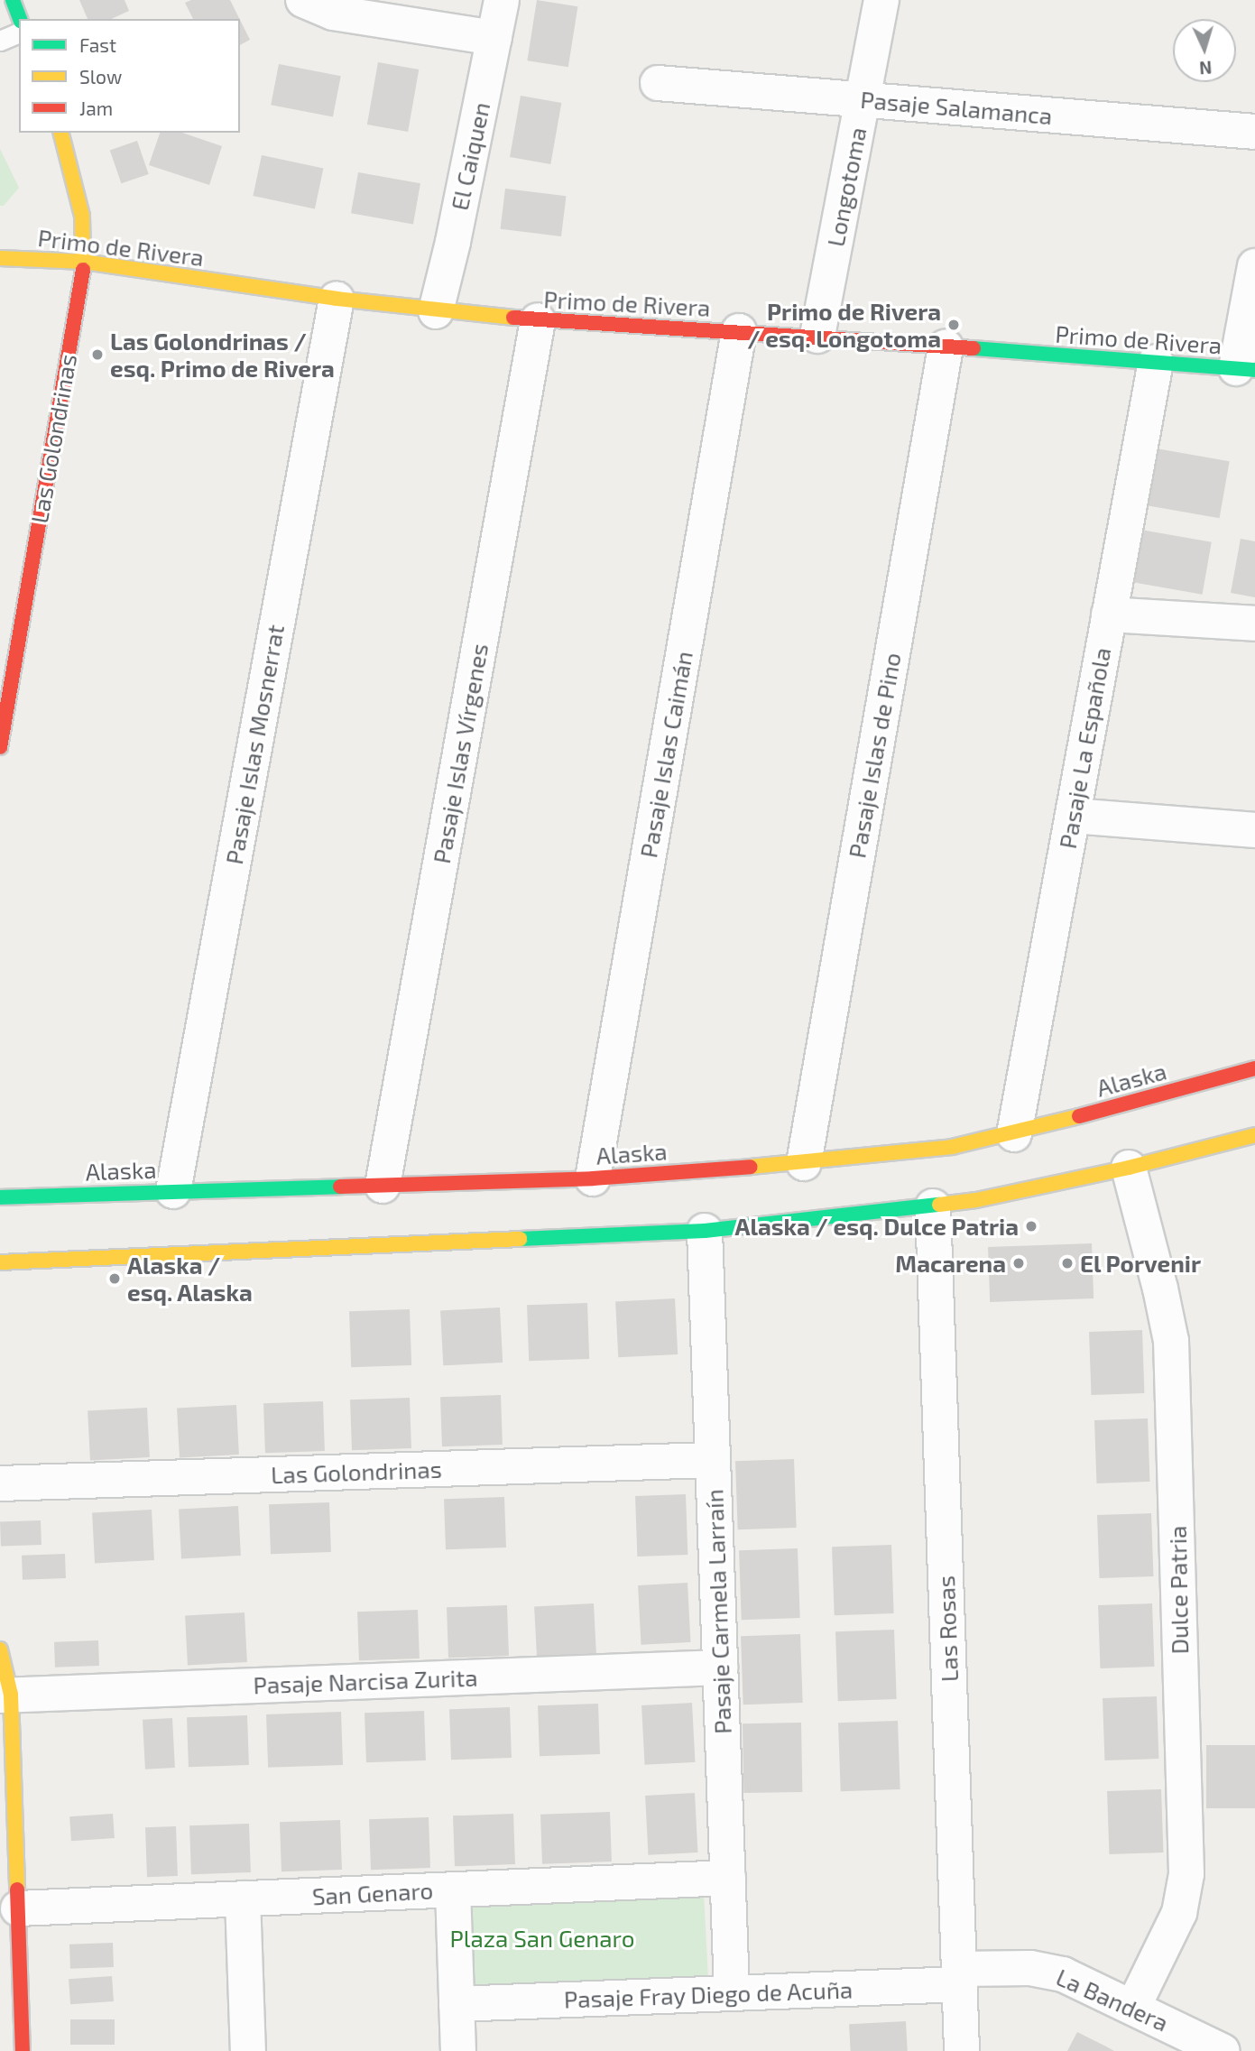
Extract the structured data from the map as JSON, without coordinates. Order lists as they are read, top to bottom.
{
  "streets": {
    "street": [
      "Pasaje Salamanca",
      "El Caiquen",
      "Longotoma",
      "Primo de Rivera",
      "Las Golondrinas",
      "Pasaje Islas Mosnerrat",
      "Pasaje La Española",
      "Pasaje Islas Vírgenes",
      "Pasaje Islas Caimán",
      "Pasaje Islas de Pino",
      "Alaska",
      "Dulce Patria",
      "Pasaje Carmela Larraín",
      "Las Rosas",
      "Pasaje Narcisa Zurita",
      "San Genaro",
      "Pasaje Fray Diego de Acuña",
      "La Bandera"
    ]
  },
  "crossings": [
    ["Pasaje Salamanca", "Longotoma"],
    ["El Caiquen", "Primo de Rivera"],
    ["Longotoma", "Primo de Rivera"],
    ["Primo de Rivera", "Las Golondrinas"],
    ["Primo de Rivera", "Pasaje Islas Mosnerrat"],
    ["Primo de Rivera", "Pasaje La Española"],
    ["Primo de Rivera", "Pasaje Islas Vírgenes"],
    ["Primo de Rivera", "Pasaje Islas Caimán"],
    ["Primo de Rivera", "Pasaje Islas de Pino"],
    ["Las Golondrinas", "Pasaje Carmela Larraín"],
    ["Pasaje Islas Mosnerrat", "Alaska"],
    ["Pasaje La Española", "Alaska"],
    ["Pasaje Islas Vírgenes", "Alaska"],
    ["Pasaje Islas Caimán", "Alaska"],
    ["Pasaje Islas de Pino", "Alaska"],
    ["Dulce Patria", "La Bandera"],
    ["Pasaje Carmela Larraín", "Pasaje Narcisa Zurita"],
    ["Pasaje Carmela Larraín", "San Genaro"],
    ["Pasaje Carmela Larraín", "Pasaje Fray Diego de Acuña"],
    ["Las Rosas", "Pasaje Fray Diego de Acuña"],
    ["Las Rosas", "La Bandera"],
    ["Pasaje Fray Diego de Acuña", "La Bandera"]
  ],
  "parks": ["Plaza San Genaro"],
  "places": [
    "Primo de Rivera / esq. Longotoma",
    "Las Golondrinas / esq. Primo de Rivera",
    "Alaska / esq. Dulce Patria",
    "Macarena",
    "El Porvenir",
    "Alaska / esq. Alaska"
  ],
  "legend": ["Fast", "Slow", "Jam"],
  "north": "bottom"
}
